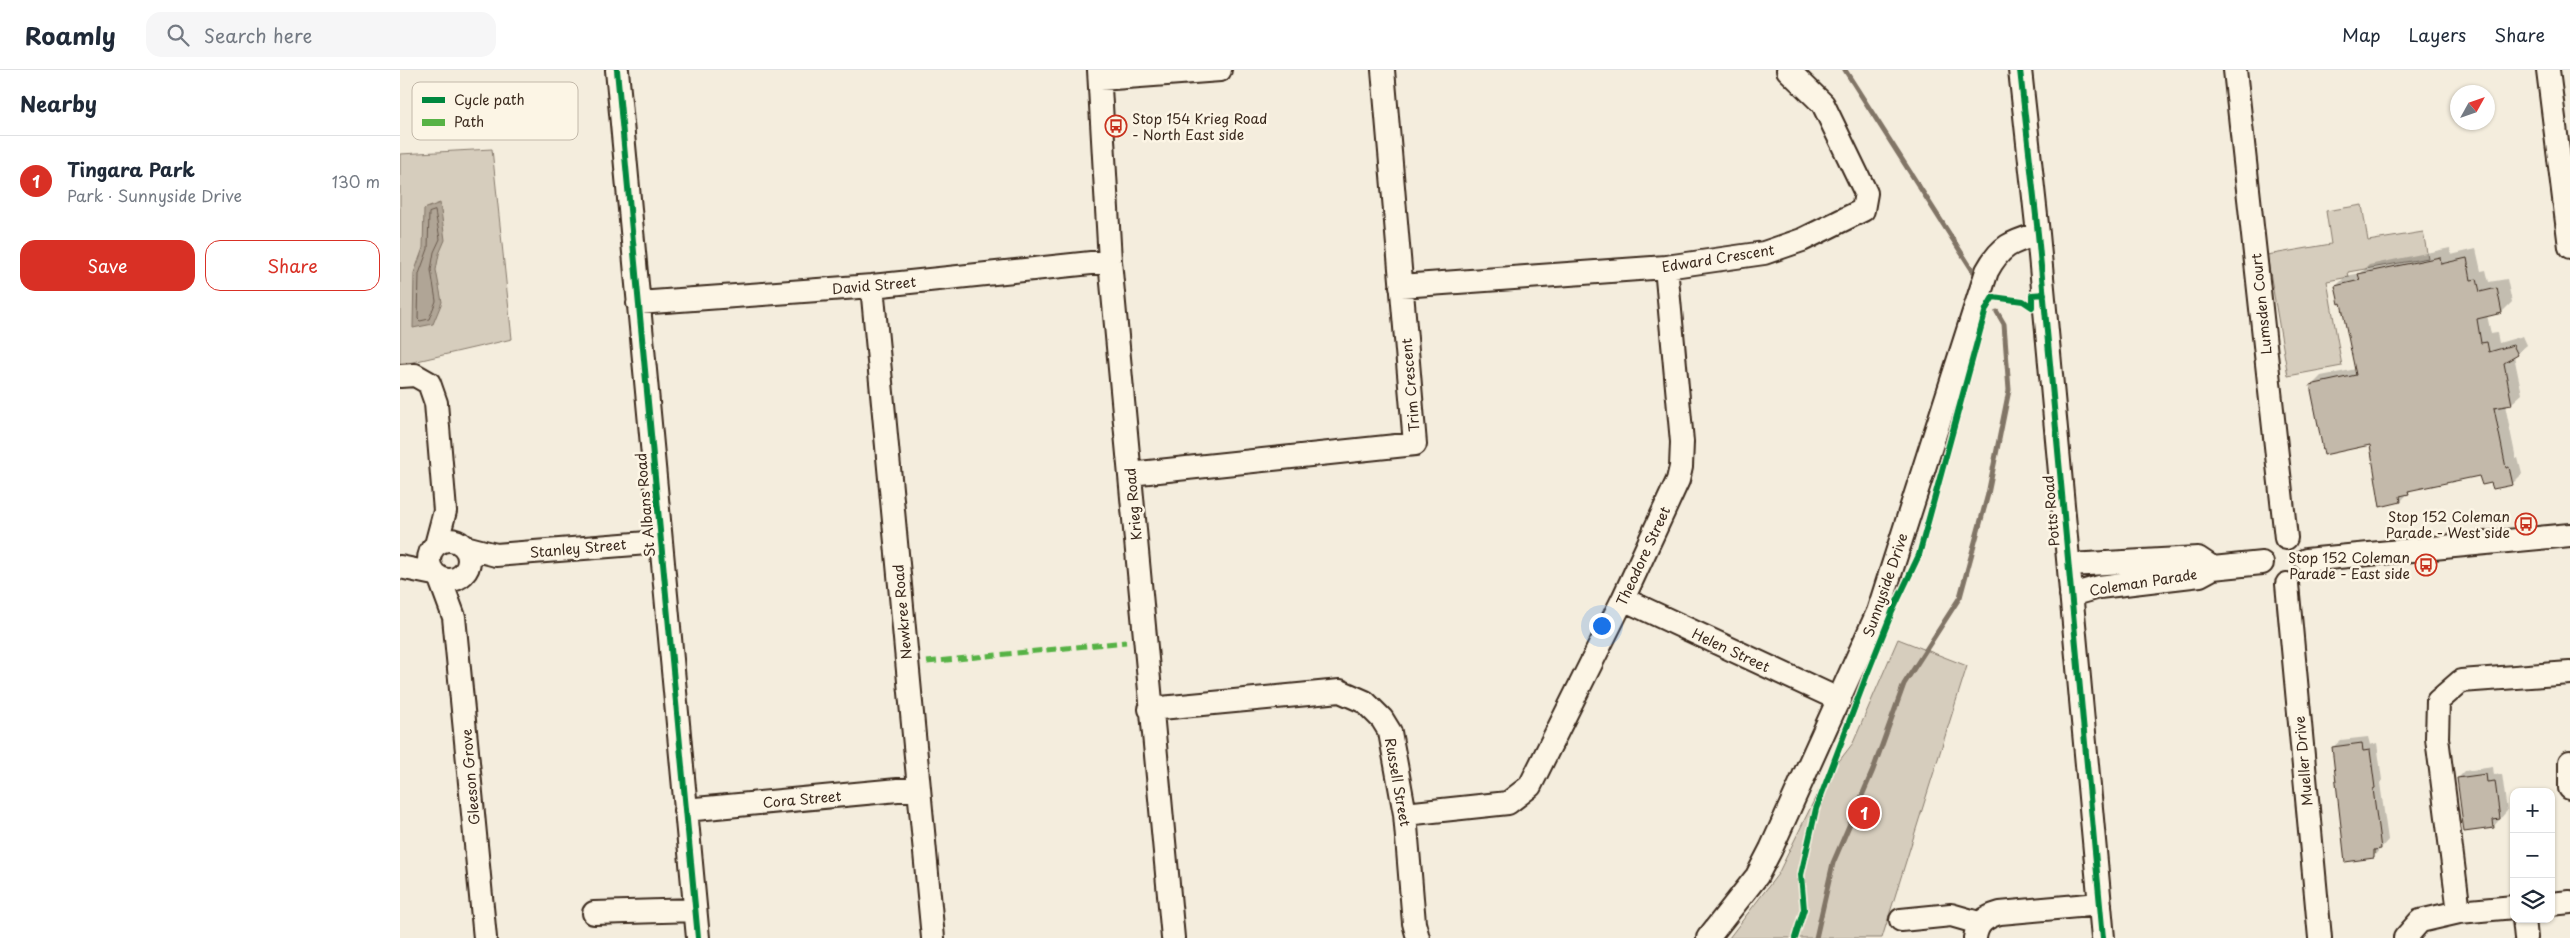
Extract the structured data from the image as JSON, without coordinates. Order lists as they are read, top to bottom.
{
  "streets": {
    "street": [
      "Edward Crescent",
      "David Street",
      "Lumsden Court",
      "Trim Crescent",
      "Krieg Road",
      "St Albans Road",
      "Potts Road",
      "Stanley Street",
      "Theodore Street",
      "Coleman Parade",
      "Sunnyside Drive",
      "Newkree Road",
      "Helen Street",
      "Mueller Drive",
      "Gleeson Grove",
      "Russell Street",
      "Cora Street"
    ]
  },
  "crossings": [
    ["Edward Crescent", "Trim Crescent"],
    ["Edward Crescent", "Theodore Street"],
    ["David Street", "Krieg Road"],
    ["David Street", "St Albans Road"],
    ["David Street", "Newkree Road"],
    ["Lumsden Court", "Coleman Parade"],
    ["Lumsden Court", "Mueller Drive"],
    ["Trim Crescent", "Krieg Road"],
    ["Krieg Road", "Russell Street"],
    ["St Albans Road", "Stanley Street"],
    ["St Albans Road", "Cora Street"],
    ["Potts Road", "Coleman Parade"],
    ["Potts Road", "Sunnyside Drive"],
    ["Stanley Street", "Gleeson Grove"],
    ["Theodore Street", "Helen Street"],
    ["Theodore Street", "Russell Street"],
    ["Coleman Parade", "Mueller Drive"],
    ["Sunnyside Drive", "Helen Street"],
    ["Newkree Road", "Cora Street"]
  ],
  "places": {
    "bus stop": ["Stop 154 Krieg Road - North East side", "Stop 152 Coleman Parade - West side", "Stop 152 Coleman Parade - East side"]
  },
  "legend": ["Cycle path", "Path"],
  "north": "top right",
  "page": {
    "header": "Roamly",
    "search": "Search here",
    "nav": ["Map", "Layers", "Share"],
    "heading": "Nearby",
    "list": [
      {
        "mark": "1",
        "name": "Tingara Park",
        "note": "Park · Sunnyside Drive",
        "value": "130 m"
      }
    ],
    "buttons": ["Save", "Share"],
    "map_buttons": ["+", "−"],
    "pins": "1"
  }
}
